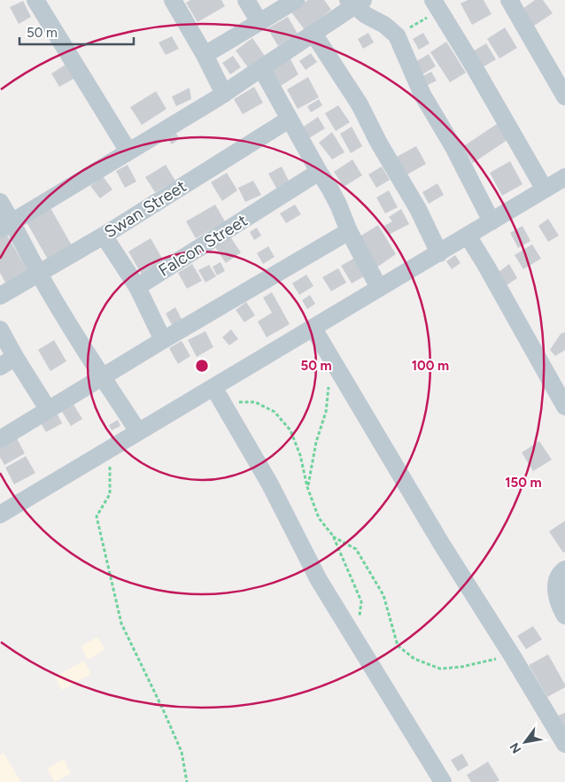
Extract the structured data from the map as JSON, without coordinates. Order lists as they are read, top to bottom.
{
  "streets": {
    "street": ["Swan Street", "Falcon Street"]
  },
  "scale_bar": "50 m",
  "north": "bottom left",
  "rings": ["50 m", "100 m", "150 m"]
}
